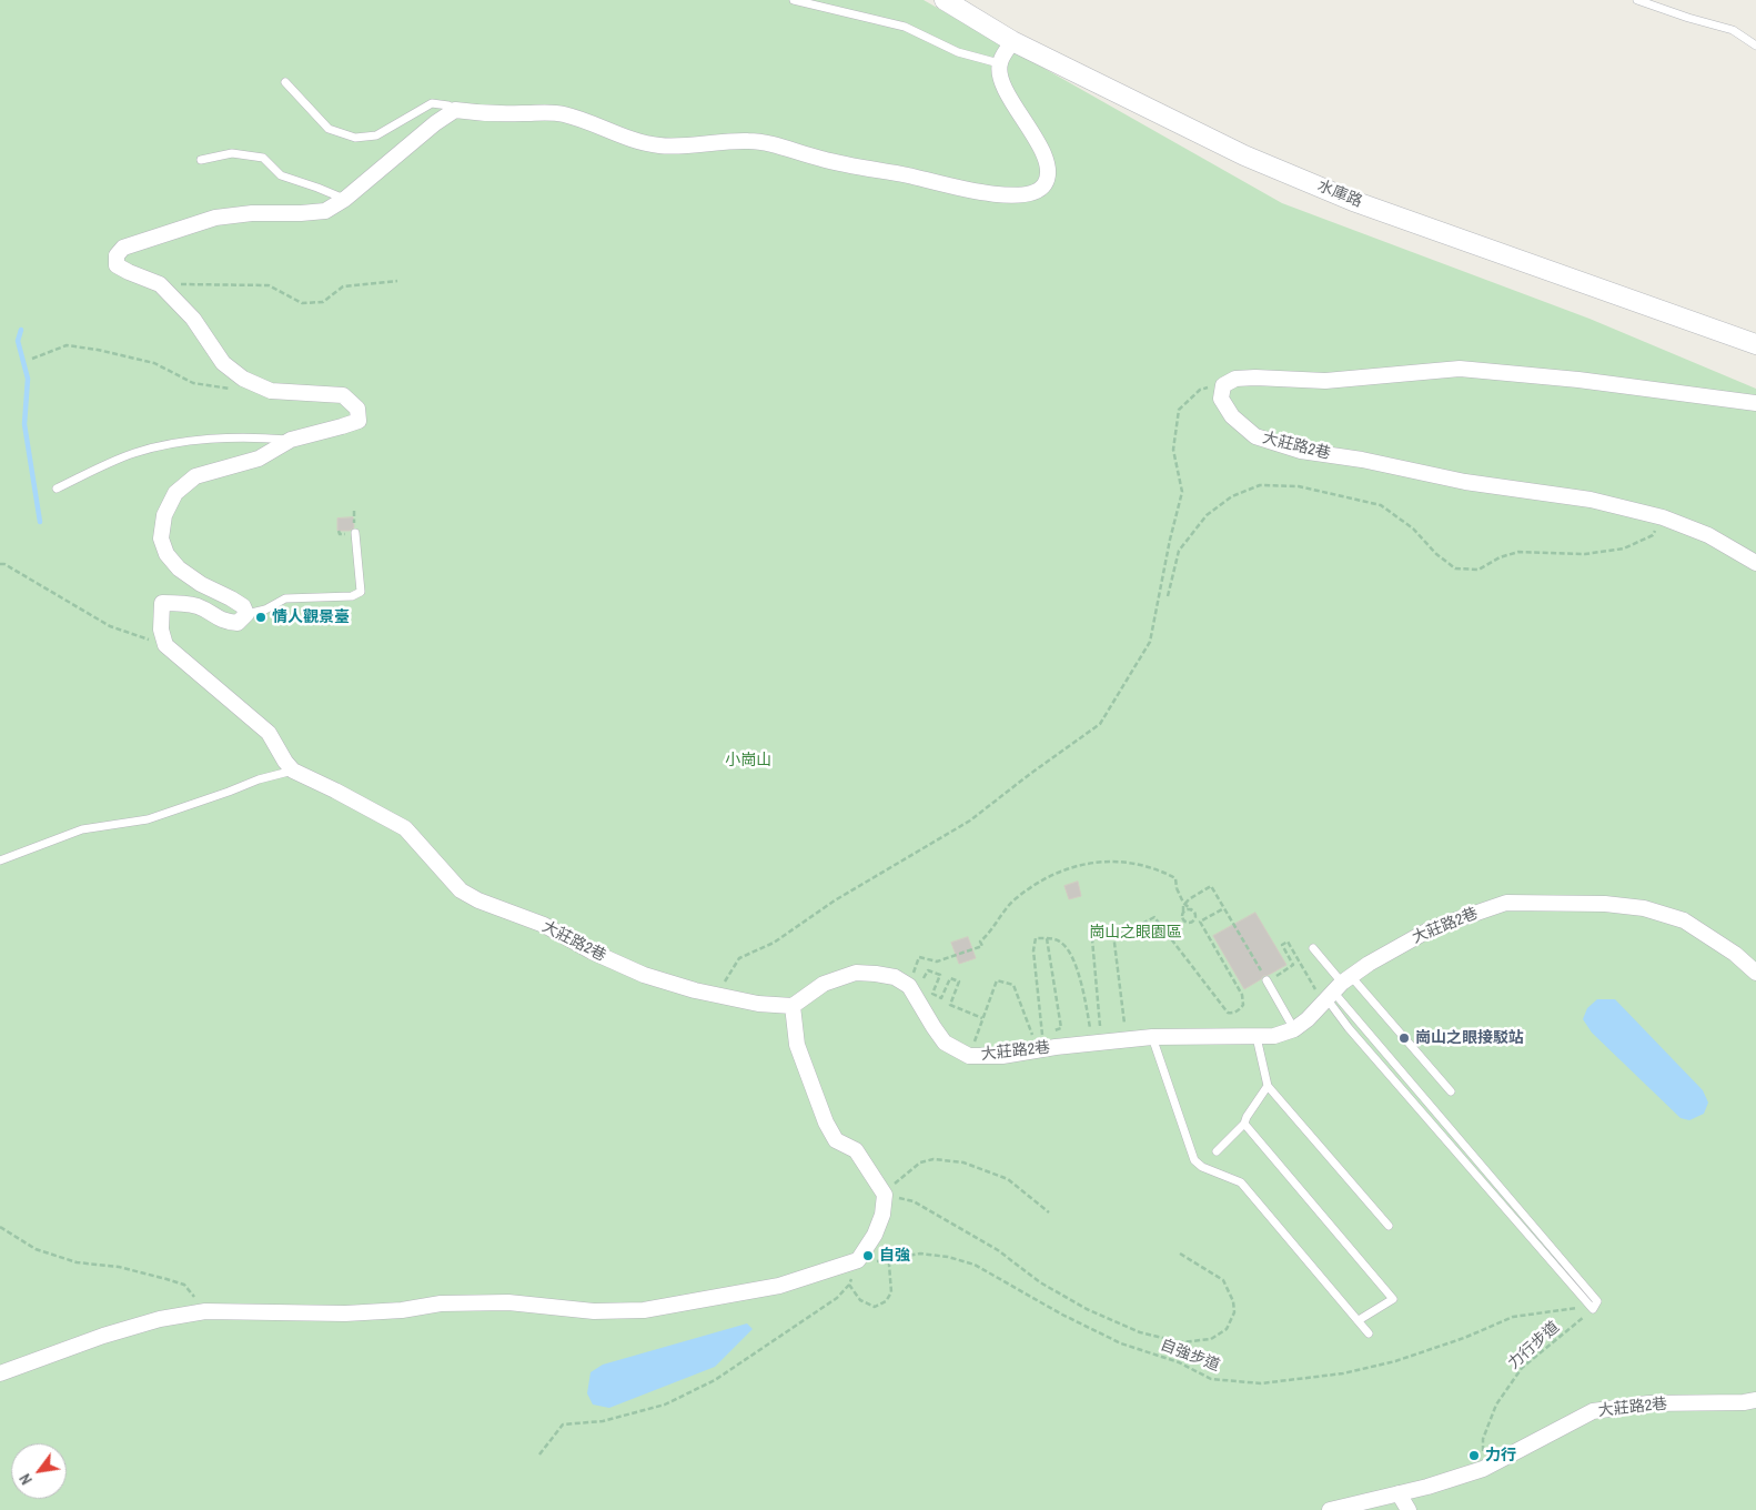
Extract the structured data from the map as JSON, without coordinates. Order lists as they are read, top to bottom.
{
  "streets": {
    "street": ["水庫路", "大莊路2巷"],
    "path": ["力行步道", "自強步道"]
  },
  "crossings": [
    ["大莊路2巷", "力行步道"],
    ["力行步道", "自強步道"]
  ],
  "parks": ["小崗山", "崗山之眼園區"],
  "places": [
    "情人觀景臺",
    "崗山之眼接駁站",
    "自強",
    "力行"
  ],
  "north": "bottom left"
}
